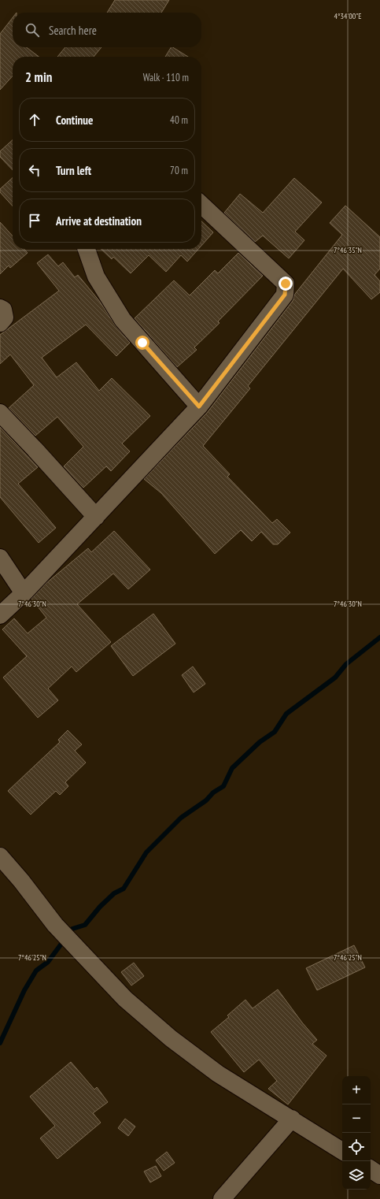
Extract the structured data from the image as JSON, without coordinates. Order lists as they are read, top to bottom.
{
  "page": {
    "search": "Search here",
    "heading": ["2 min", "Walk · 110 m"],
    "list": [
      ["Continue", "40 m"],
      ["Turn left", "70 m"],
      "Arrive at destination"
    ],
    "map_buttons": ["+", "−"]
  },
  "coordinates": [
    "4°34'00\"E",
    "7°46'35\"N",
    "7°46'30\"N",
    "7°46'25\"N"
  ]
}
